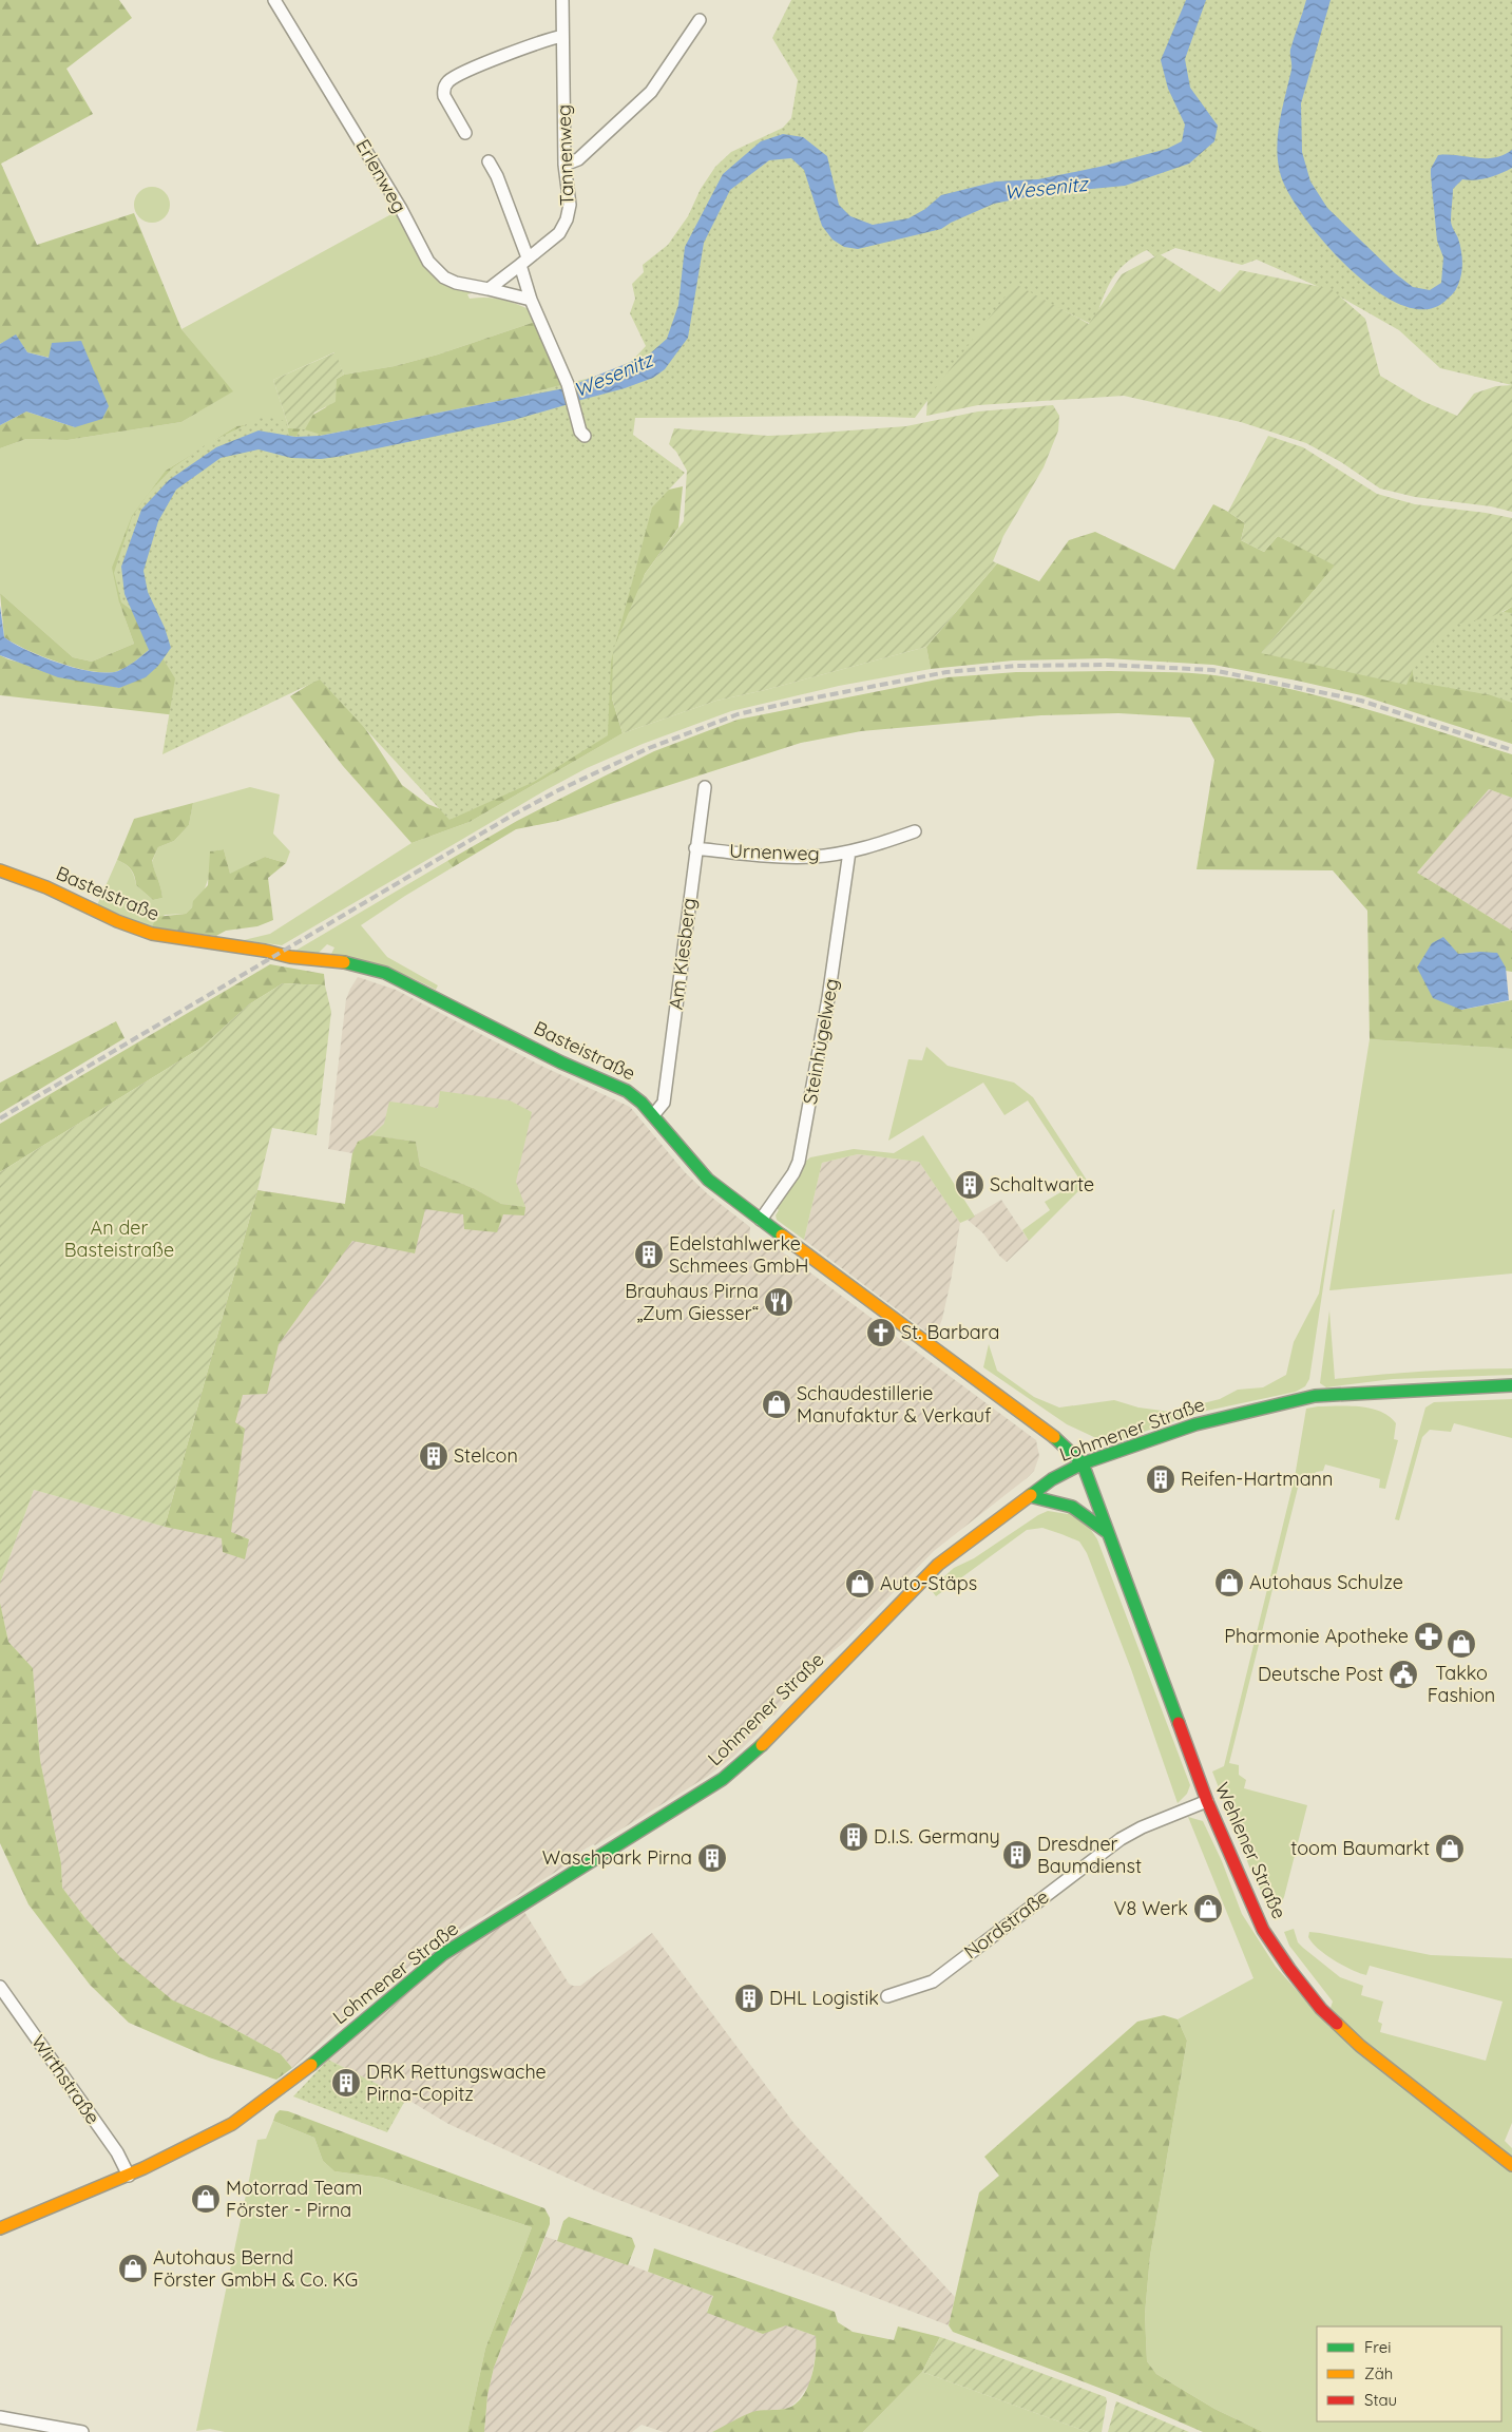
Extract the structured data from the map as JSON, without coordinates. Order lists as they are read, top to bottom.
{
  "streets": {
    "main road": ["Basteistraße", "Lohmener Straße", "Wehlener Straße"],
    "street": [
      "Tannenweg",
      "Erlenweg",
      "Urnenweg",
      "Am Kiesberg",
      "Steinhügelweg",
      "Nordstraße",
      "Wirthstraße"
    ]
  },
  "crossings": [
    ["Urnenweg", "Am Kiesberg"],
    ["Urnenweg", "Steinhügelweg"],
    ["Basteistraße", "Am Kiesberg"],
    ["Basteistraße", "Steinhügelweg"],
    ["Basteistraße", "Lohmener Straße"],
    ["Basteistraße", "Wehlener Straße"],
    ["Lohmener Straße", "Wehlener Straße"],
    ["Lohmener Straße", "Wirthstraße"],
    ["Wehlener Straße", "Nordstraße"]
  ],
  "water": ["Wesenitz"],
  "parks": ["An der Basteistraße"],
  "places": {
    "building": [
      "Schaltwarte",
      "Edelstahlwerke Schmees GmbH",
      "Stelcon",
      "Reifen-Hartmann",
      "D.I.S. Germany",
      "Dresdner Baumdienst",
      "Waschpark Pirna",
      "DHL Logistik",
      "DRK Rettungswache Pirna-Copitz"
    ],
    "restaurant": ["Brauhaus Pirna „Zum Giesser“"],
    "church": ["St. Barbara"],
    "shop": [
      "Schaudestillerie Manufaktur & Verkauf",
      "Autohaus Schulze",
      "Auto-Stäps",
      "Takko Fashion",
      "toom Baumarkt",
      "V8 Werk",
      "Motorrad Team Förster - Pirna",
      "Autohaus Bernd Förster GmbH & Co. KG"
    ],
    "pharmacy": ["Pharmonie Apotheke"],
    "public building": ["Deutsche Post"]
  },
  "legend": ["Frei", "Zäh", "Stau"]
}
